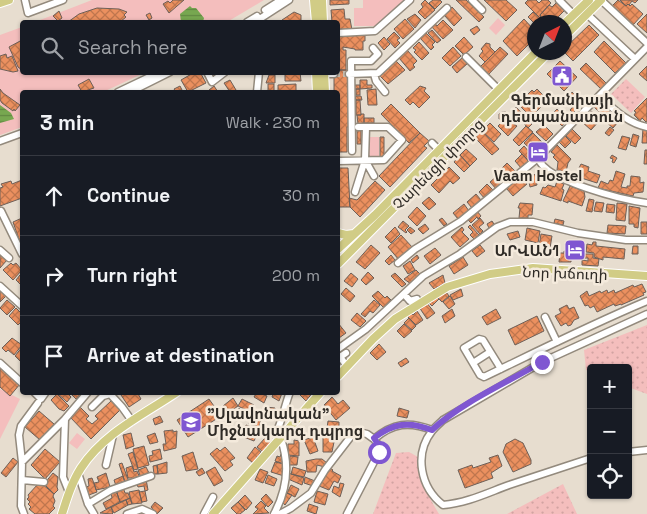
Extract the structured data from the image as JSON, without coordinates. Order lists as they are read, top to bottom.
{
  "streets": {
    "main road": ["Չարենցի փողոց", "Նոր խճուղի"]
  },
  "places": {
    "public building": ["Գերմանիայի դեսպանատուն"],
    "hotel": ["Vaam Hostel", "ԱՐՎԱՆ1"],
    "school or university": ["\"Սլավոնական\" Միջնակարգ դպրոց"]
  },
  "north": "top right",
  "page": {
    "search": "Search here",
    "heading": ["3 min", "Walk · 230 m"],
    "list": [
      ["Continue", "30 m"],
      ["Turn right", "200 m"],
      "Arrive at destination"
    ],
    "map_buttons": ["+", "−"]
  }
}
